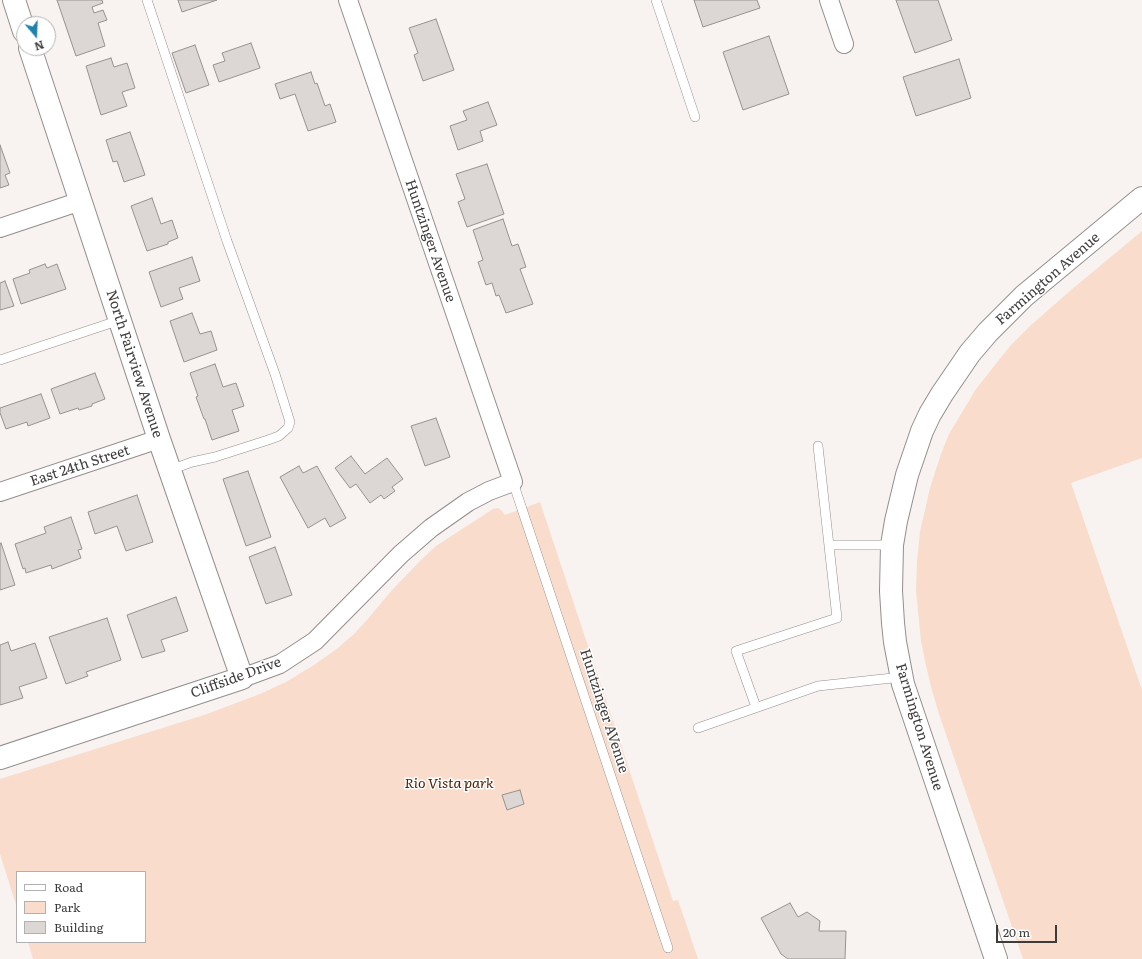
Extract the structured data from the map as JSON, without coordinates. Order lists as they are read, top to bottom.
{
  "streets": {
    "street": [
      "Huntzinger Avenue",
      "Farmington Avenue",
      "North Fairview Avenue",
      "East 24th Street",
      "Cliffside Drive"
    ],
    "lane": ["Huntzinger AVenue"]
  },
  "crossings": [
    ["Huntzinger Avenue", "Cliffside Drive"],
    ["Huntzinger Avenue", "Huntzinger AVenue"],
    ["North Fairview Avenue", "East 24th Street"],
    ["North Fairview Avenue", "Cliffside Drive"],
    ["Cliffside Drive", "Huntzinger AVenue"]
  ],
  "parks": ["Rio Vista park"],
  "legend": ["Road", "Park", "Building"],
  "scale_bar": "20 m",
  "north": "bottom"
}
